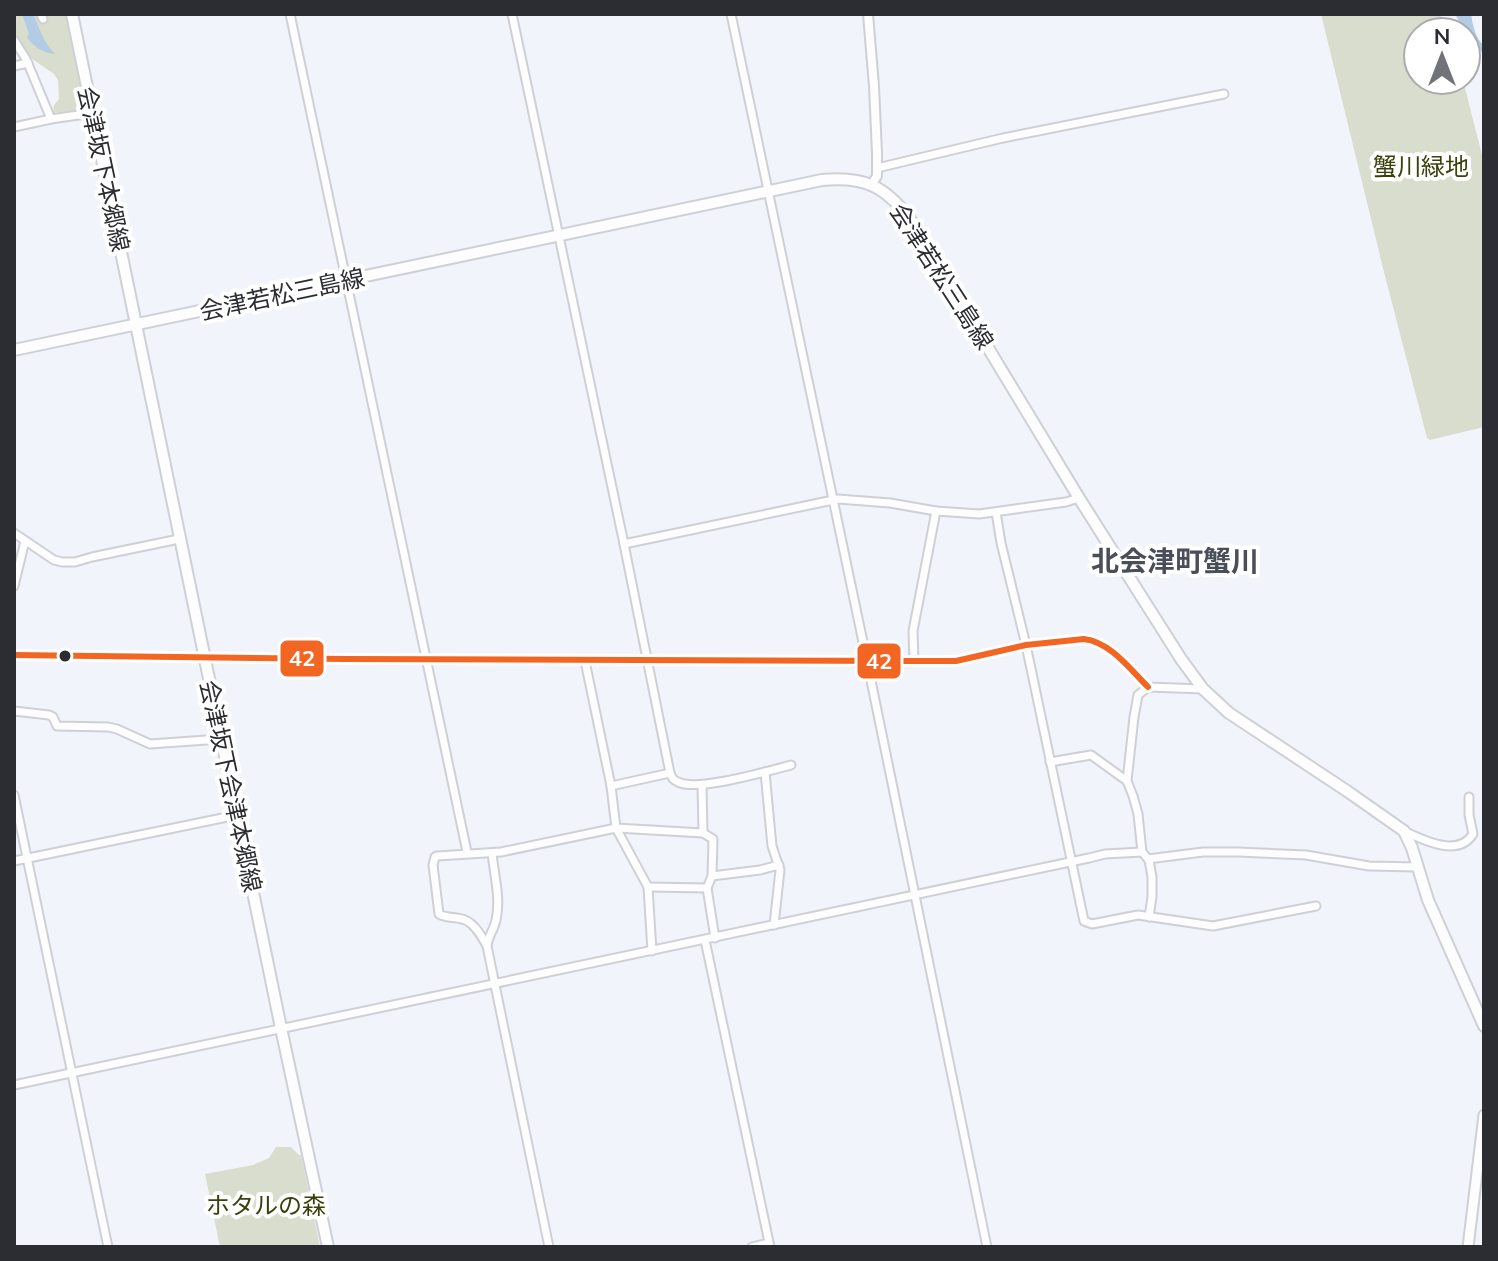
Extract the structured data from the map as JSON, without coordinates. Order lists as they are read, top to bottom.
{
  "streets": {
    "main road": ["会津坂下本郷線", "会津若松三島線", "会津坂下会津本郷線"]
  },
  "crossings": [
    ["会津坂下本郷線", "会津若松三島線"],
    ["会津坂下本郷線", "会津坂下会津本郷線"],
    ["会津若松三島線", "会津坂下会津本郷線"]
  ],
  "districts": ["北会津町蟹川"],
  "parks": ["蟹川緑地", "ホタルの森"],
  "lines": ["transit line 42"],
  "north": "top"
}
